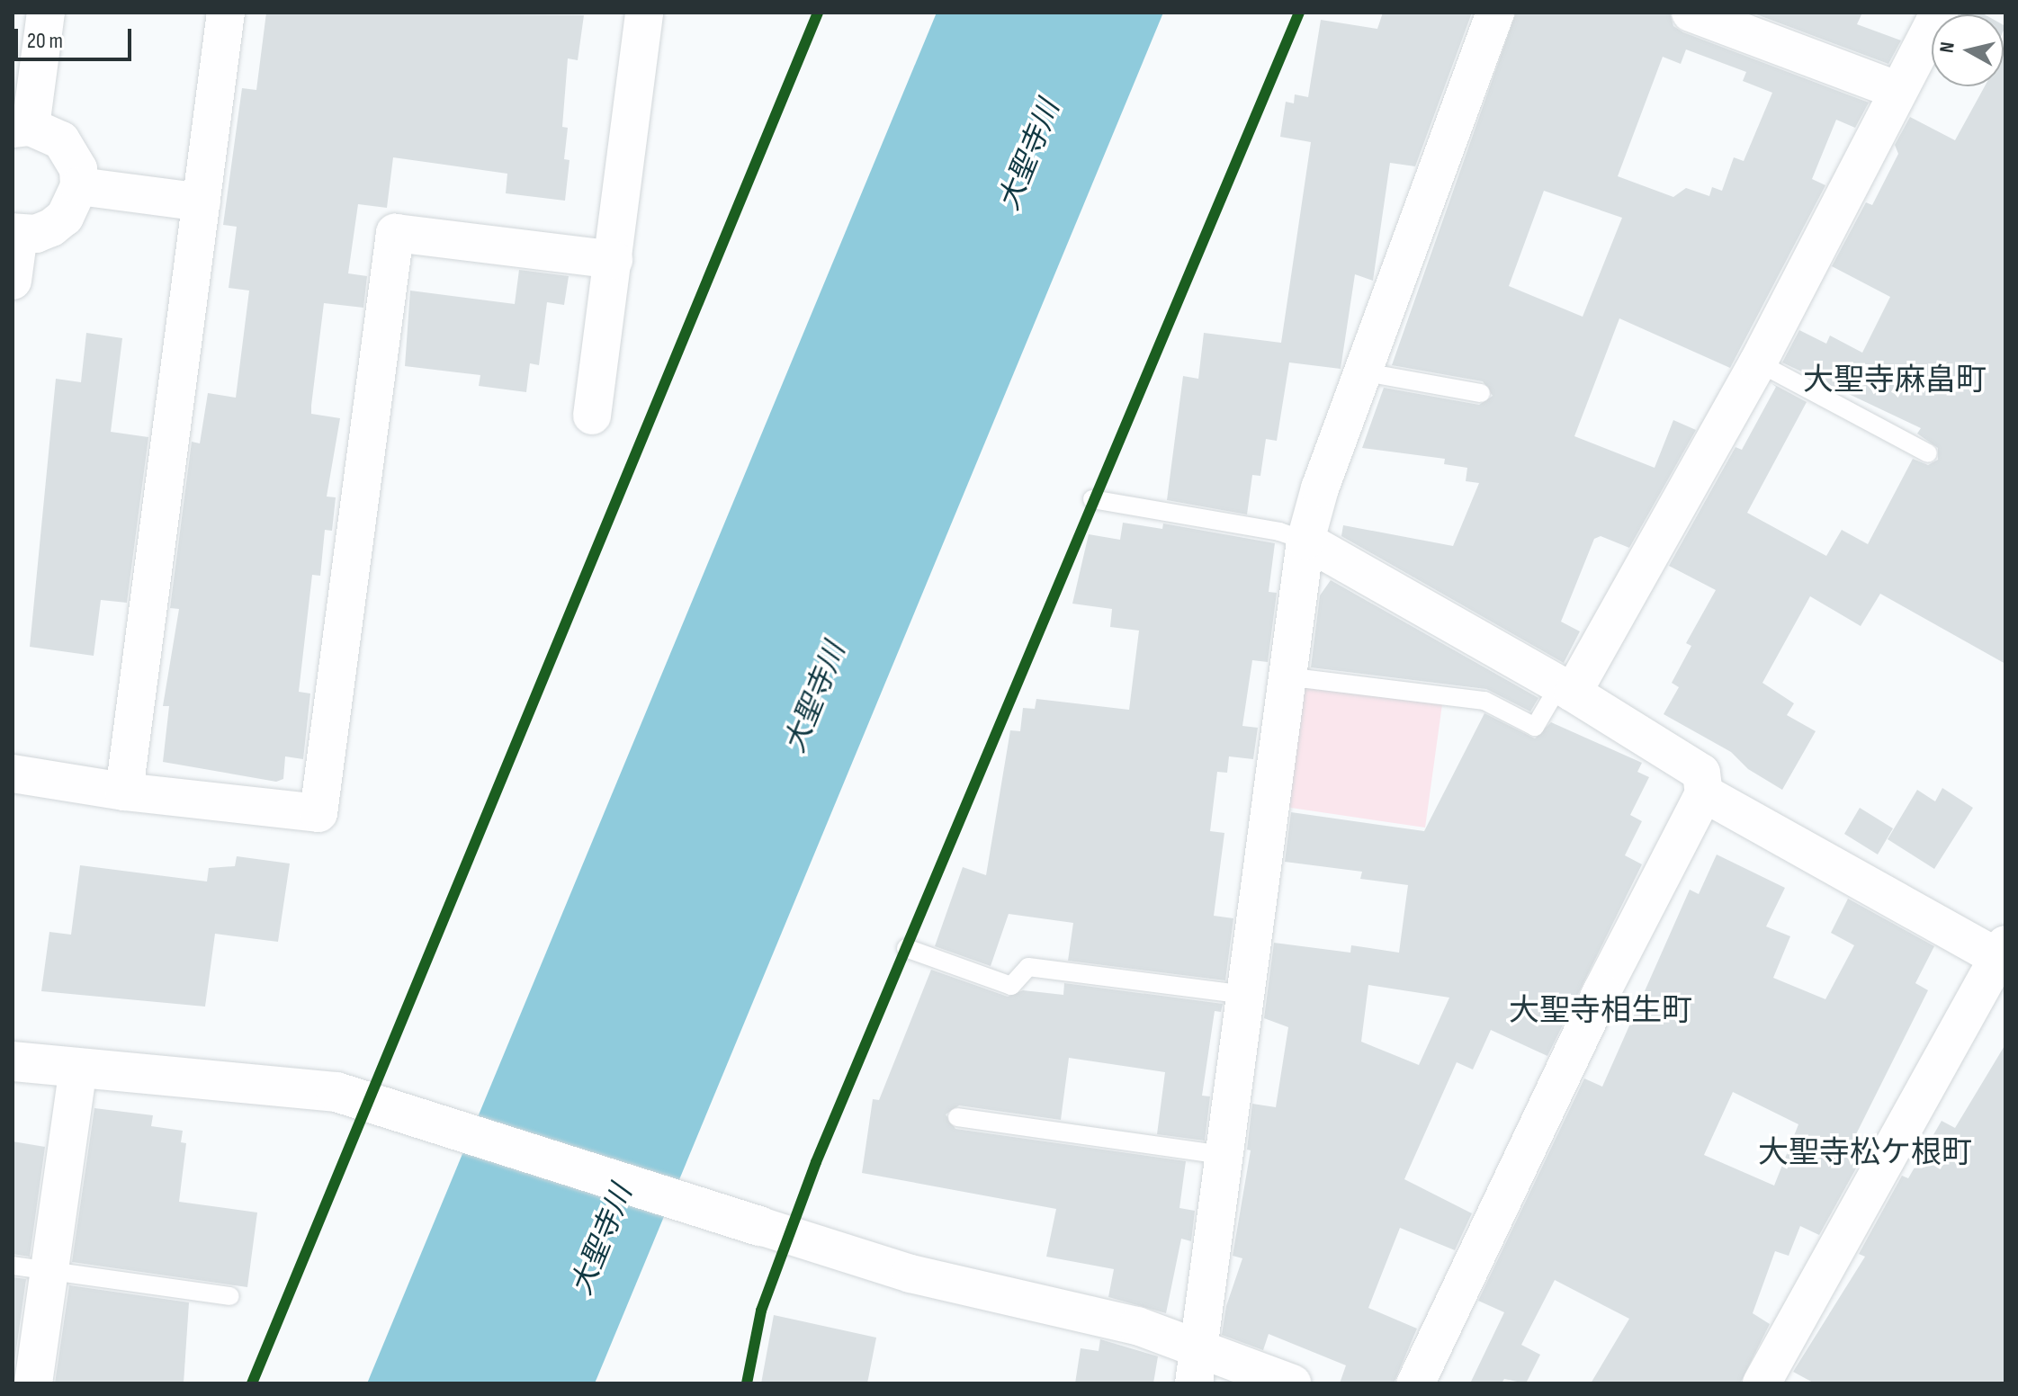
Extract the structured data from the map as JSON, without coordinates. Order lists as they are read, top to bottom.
{
  "districts": ["大聖寺麻畠町", "大聖寺相生町", "大聖寺松ケ根町"],
  "water": ["大聖寺川"],
  "scale_bar": "20 m",
  "north": "left"
}
